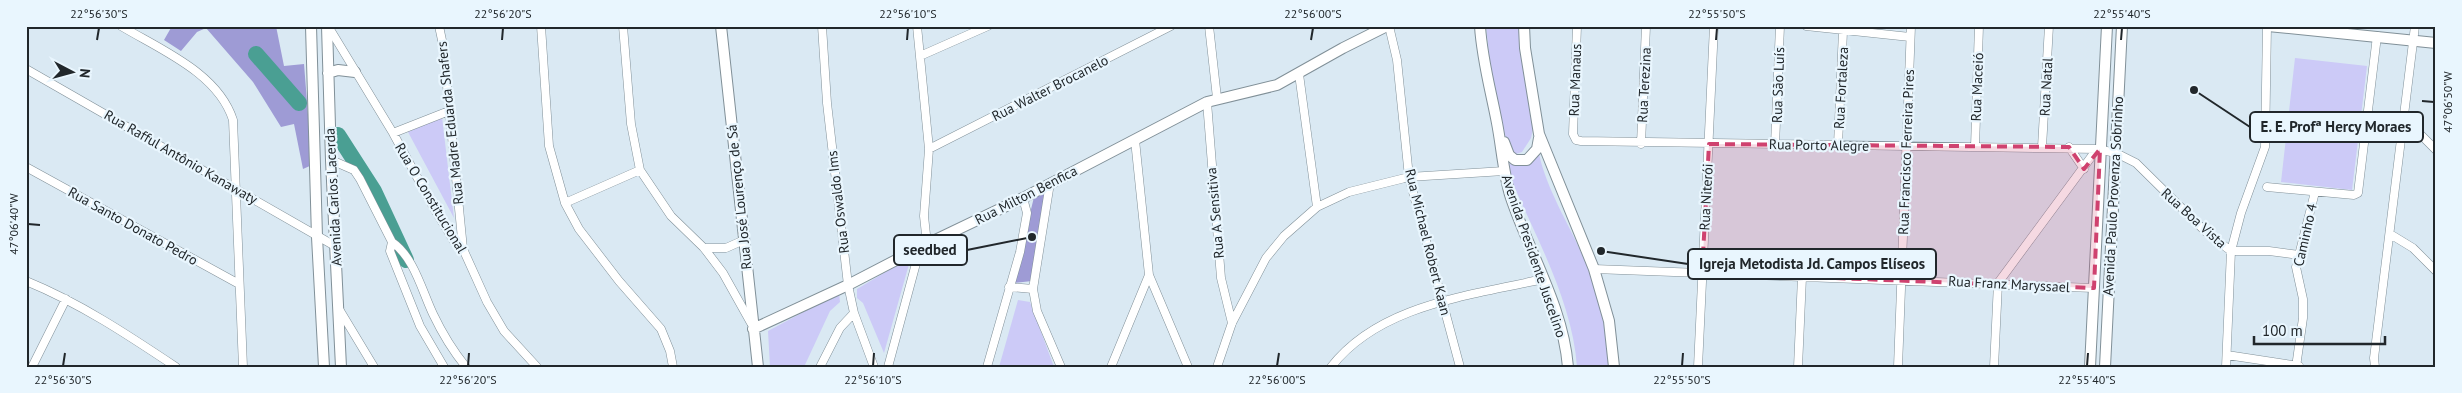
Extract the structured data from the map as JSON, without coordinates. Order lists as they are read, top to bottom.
{
  "streets": {
    "main road": [
      "Rua Milton Benfica",
      "Avenida Paulo Provenza Sobrinho",
      "Avenida Carlos Lacerda",
      "Rua José Lourenço de Sá",
      "Avenida Presidente Juscelino"
    ],
    "street": [
      "Rua Manaus",
      "Rua Terezina",
      "Rua São Luís",
      "Rua Maceió",
      "Rua Natal",
      "Rua Walter Brocanelo",
      "Rua Fortaleza",
      "Rua Madre Eduarda Shafers",
      "Rua Porto Alegre",
      "Rua Francisco Ferreira Pires",
      "Rua Rafful Antônio Kanawaty",
      "Rua Niterói",
      "Rua O Constitucional",
      "Rua Oswaldo Ims",
      "Rua A Sensitiva",
      "Rua Boa Vista",
      "Rua Santo Donato Pedro",
      "Caminho 4",
      "Rua Michael Robert Kaan",
      "Rua Franz Maryssael"
    ]
  },
  "crossings": [
    ["Rua Manaus", "Rua Porto Alegre"],
    ["Rua Terezina", "Rua Porto Alegre"],
    ["Rua São Luís", "Rua Porto Alegre"],
    ["Rua Maceió", "Rua Porto Alegre"],
    ["Rua Natal", "Rua Porto Alegre"],
    ["Rua Fortaleza", "Rua Porto Alegre"],
    ["Rua Madre Eduarda Shafers", "Rua O Constitucional"],
    ["Rua Porto Alegre", "Rua Francisco Ferreira Pires"],
    ["Rua Porto Alegre", "Avenida Paulo Provenza Sobrinho"],
    ["Rua Porto Alegre", "Rua Niterói"],
    ["Rua Porto Alegre", "Rua Boa Vista"],
    ["Rua Francisco Ferreira Pires", "Rua Franz Maryssael"],
    ["Rua Rafful Antônio Kanawaty", "Avenida Carlos Lacerda"],
    ["Rua Milton Benfica", "Rua José Lourenço de Sá"],
    ["Rua Milton Benfica", "Rua Oswaldo Ims"],
    ["Rua Milton Benfica", "Rua A Sensitiva"],
    ["Rua Milton Benfica", "Rua Michael Robert Kaan"],
    ["Avenida Paulo Provenza Sobrinho", "Rua Boa Vista"],
    ["Avenida Paulo Provenza Sobrinho", "Rua Franz Maryssael"],
    ["Avenida Carlos Lacerda", "Rua O Constitucional"],
    ["Rua Niterói", "Rua Franz Maryssael"],
    ["Rua Boa Vista", "Caminho 4"]
  ],
  "places": ["E. E. Profª Hercy Moraes", "seedbed", "Igreja Metodista Jd. Campos Elíseos"],
  "scale_bar": "100 m",
  "north": "right",
  "coordinates": [
    "22°56'30\"S",
    "22°56'20\"S",
    "22°56'10\"S",
    "22°56'00\"S",
    "22°55'50\"S",
    "22°55'40\"S",
    "47°06'50\"W",
    "47°06'40\"W"
  ]
}
